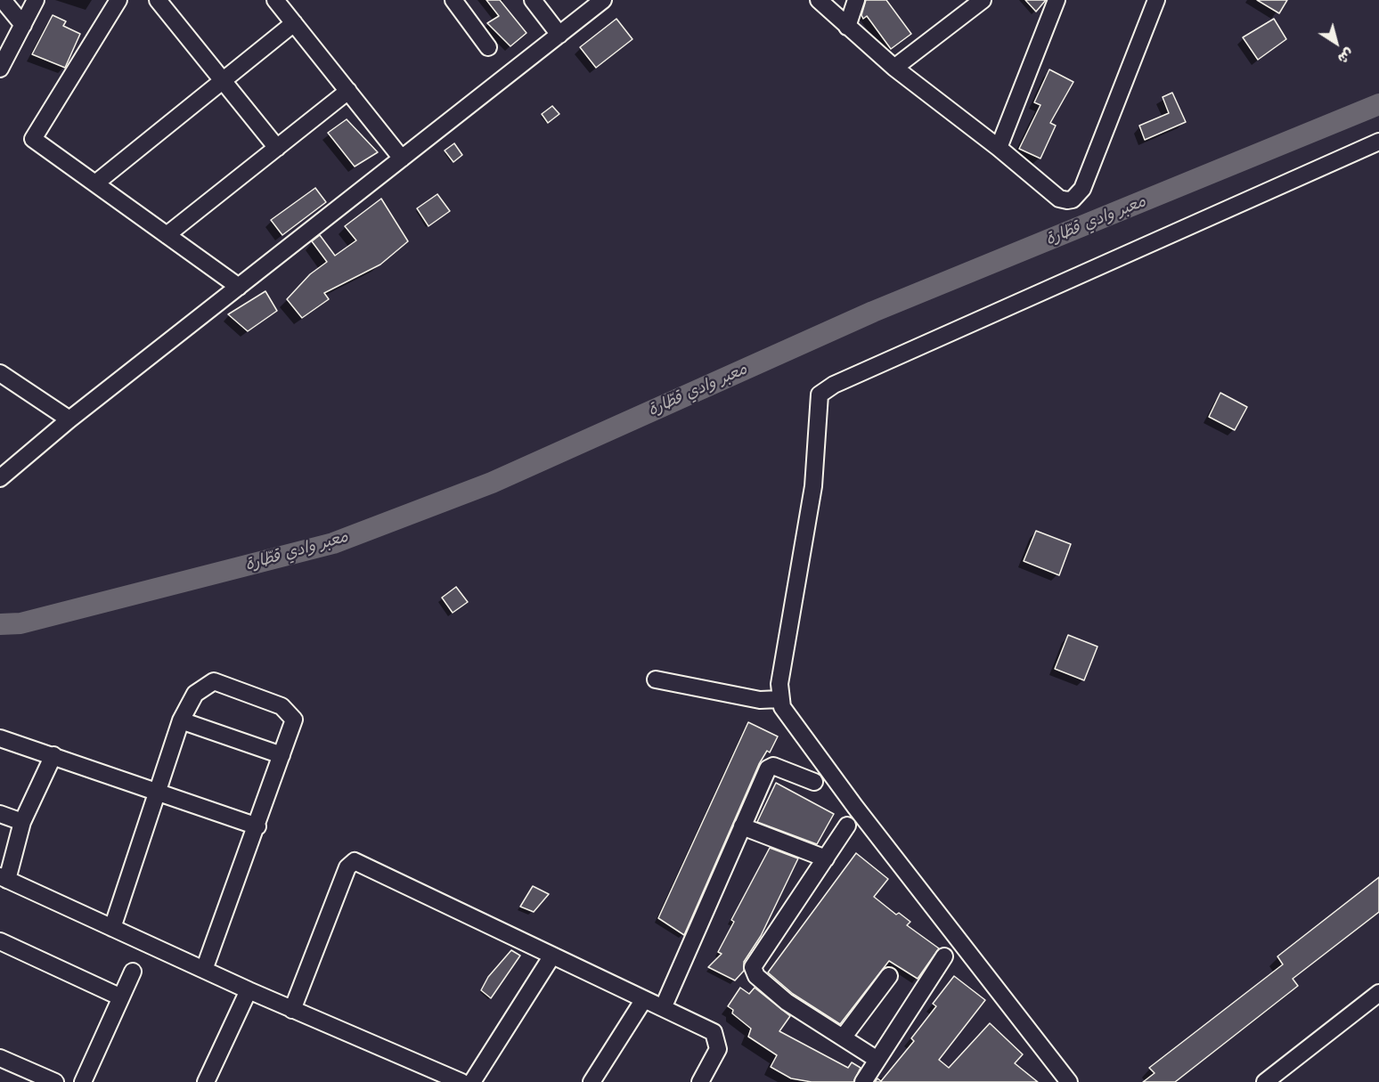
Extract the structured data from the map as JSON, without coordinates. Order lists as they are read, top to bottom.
{
  "water": ["معبر وادي قطّارة"],
  "north": "bottom right"
}
